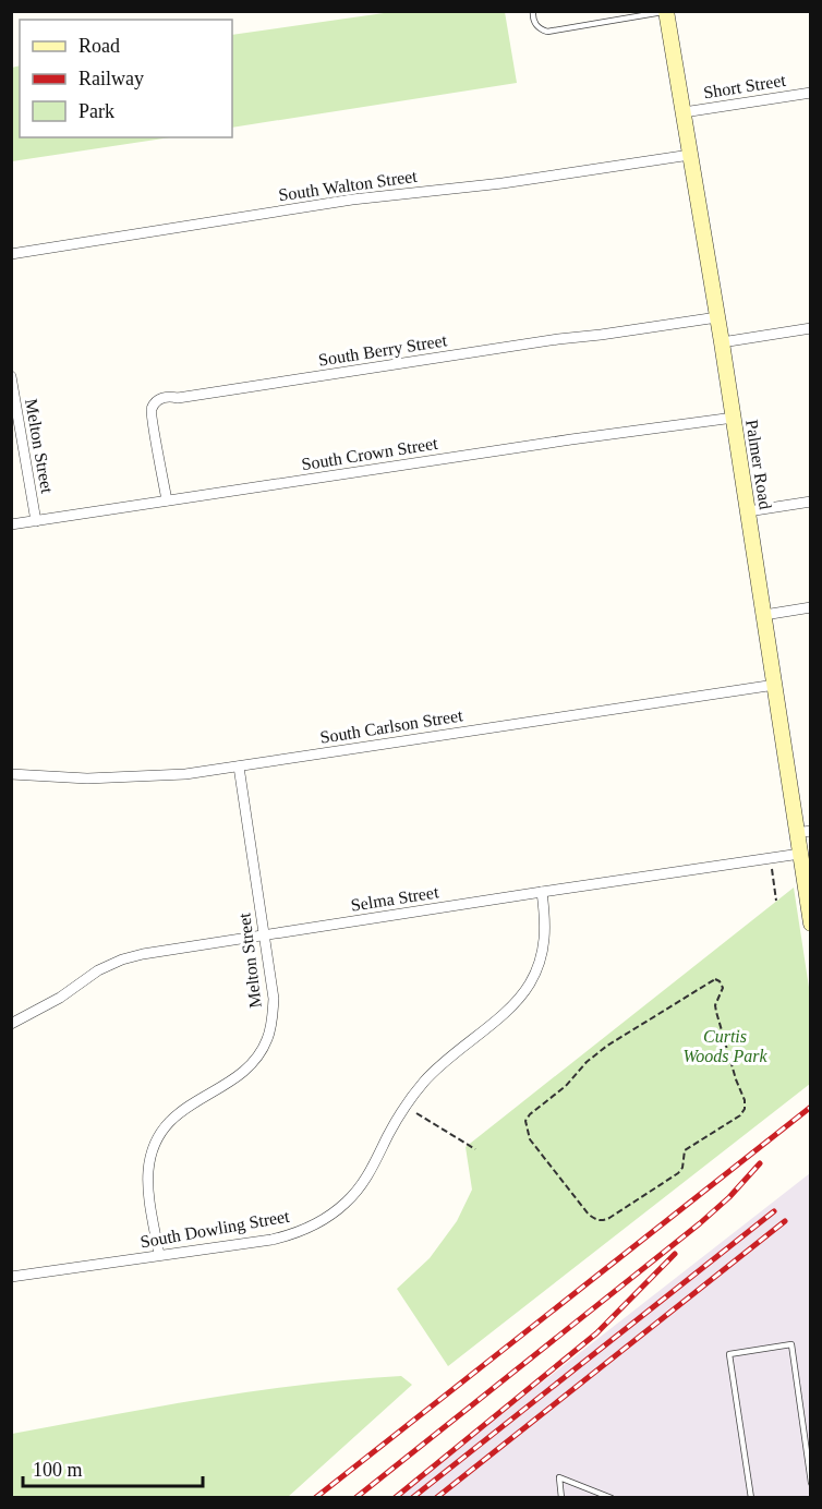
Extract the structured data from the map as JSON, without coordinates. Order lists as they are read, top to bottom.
{
  "streets": {
    "street": [
      "Short Street",
      "South Walton Street",
      "South Berry Street",
      "Melton Street",
      "South Crown Street",
      "Palmer Road",
      "South Carlson Street",
      "Selma Street",
      "South Dowling Street"
    ]
  },
  "crossings": [
    ["Short Street", "Palmer Road"],
    ["South Walton Street", "Palmer Road"],
    ["South Berry Street", "South Crown Street"],
    ["South Berry Street", "Palmer Road"],
    ["Melton Street", "South Crown Street"],
    ["Melton Street", "South Carlson Street"],
    ["Melton Street", "Selma Street"],
    ["Melton Street", "South Dowling Street"],
    ["South Crown Street", "Palmer Road"],
    ["Palmer Road", "South Carlson Street"],
    ["Palmer Road", "Selma Street"],
    ["Selma Street", "South Dowling Street"]
  ],
  "parks": ["Curtis Woods Park"],
  "legend": ["Road", "Railway", "Park"],
  "scale_bar": "100 m"
}
